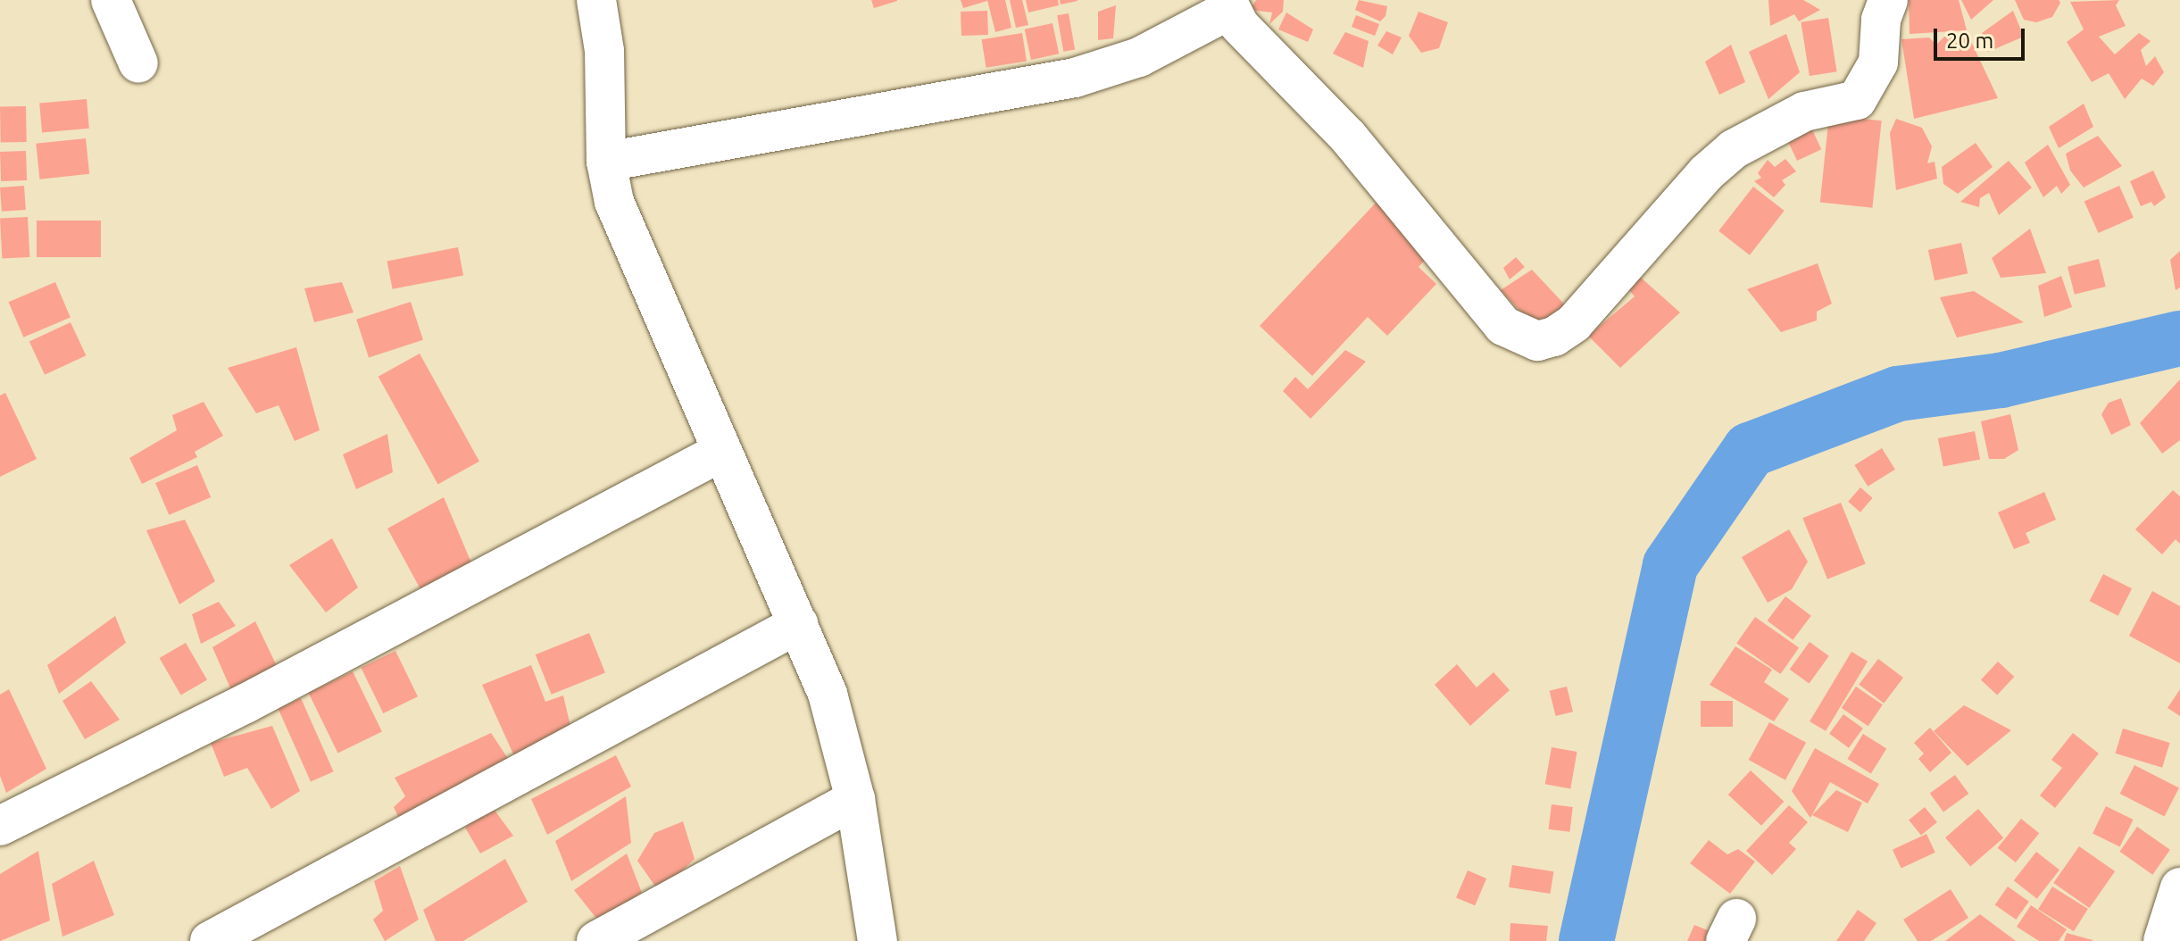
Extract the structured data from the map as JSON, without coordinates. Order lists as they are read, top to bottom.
{
  "scale_bar": "20 m"
}
